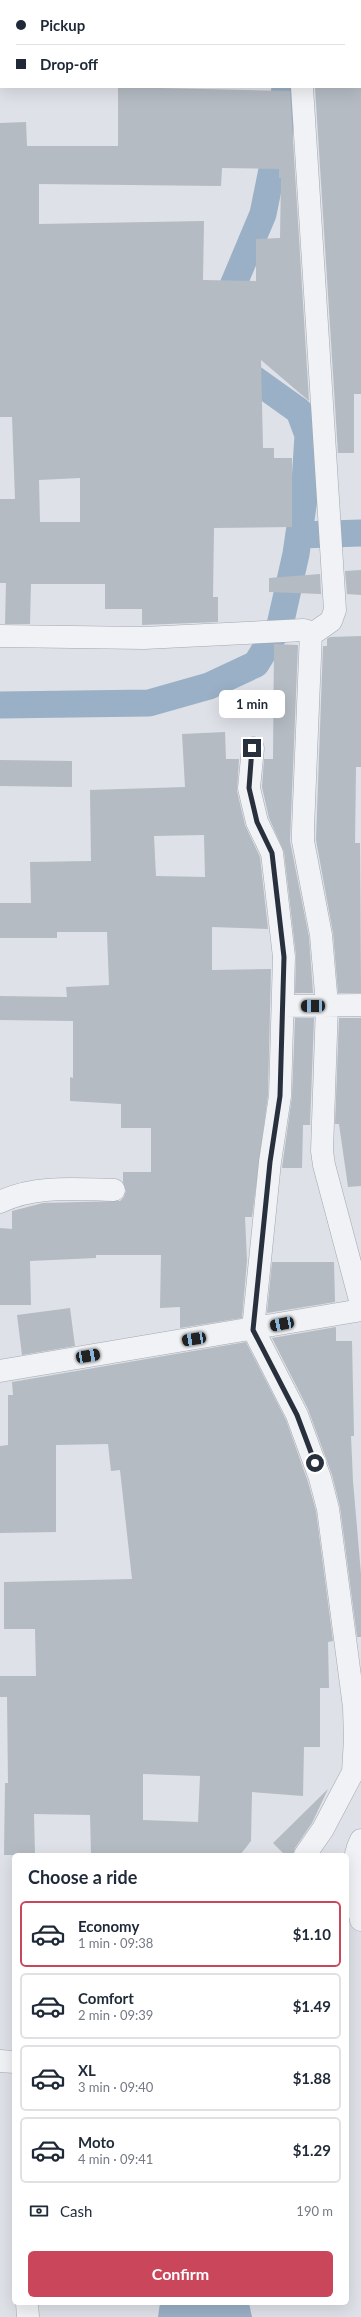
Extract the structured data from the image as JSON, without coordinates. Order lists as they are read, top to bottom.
{
  "page": {
    "banner": ["Pickup", "Drop-off"],
    "bubble": "1 min",
    "heading": "Choose a ride",
    "list": [
      {
        "name": "Economy",
        "note": "1 min · 09:38",
        "value": "$1.10"
      },
      {
        "name": "Comfort",
        "note": "2 min · 09:39",
        "value": "$1.49"
      },
      {
        "name": "XL",
        "note": "3 min · 09:40",
        "value": "$1.88"
      },
      {
        "name": "Moto",
        "note": "4 min · 09:41",
        "value": "$1.29"
      }
    ],
    "pay": ["Cash", "190 m"],
    "buttons": "Confirm"
  }
}
